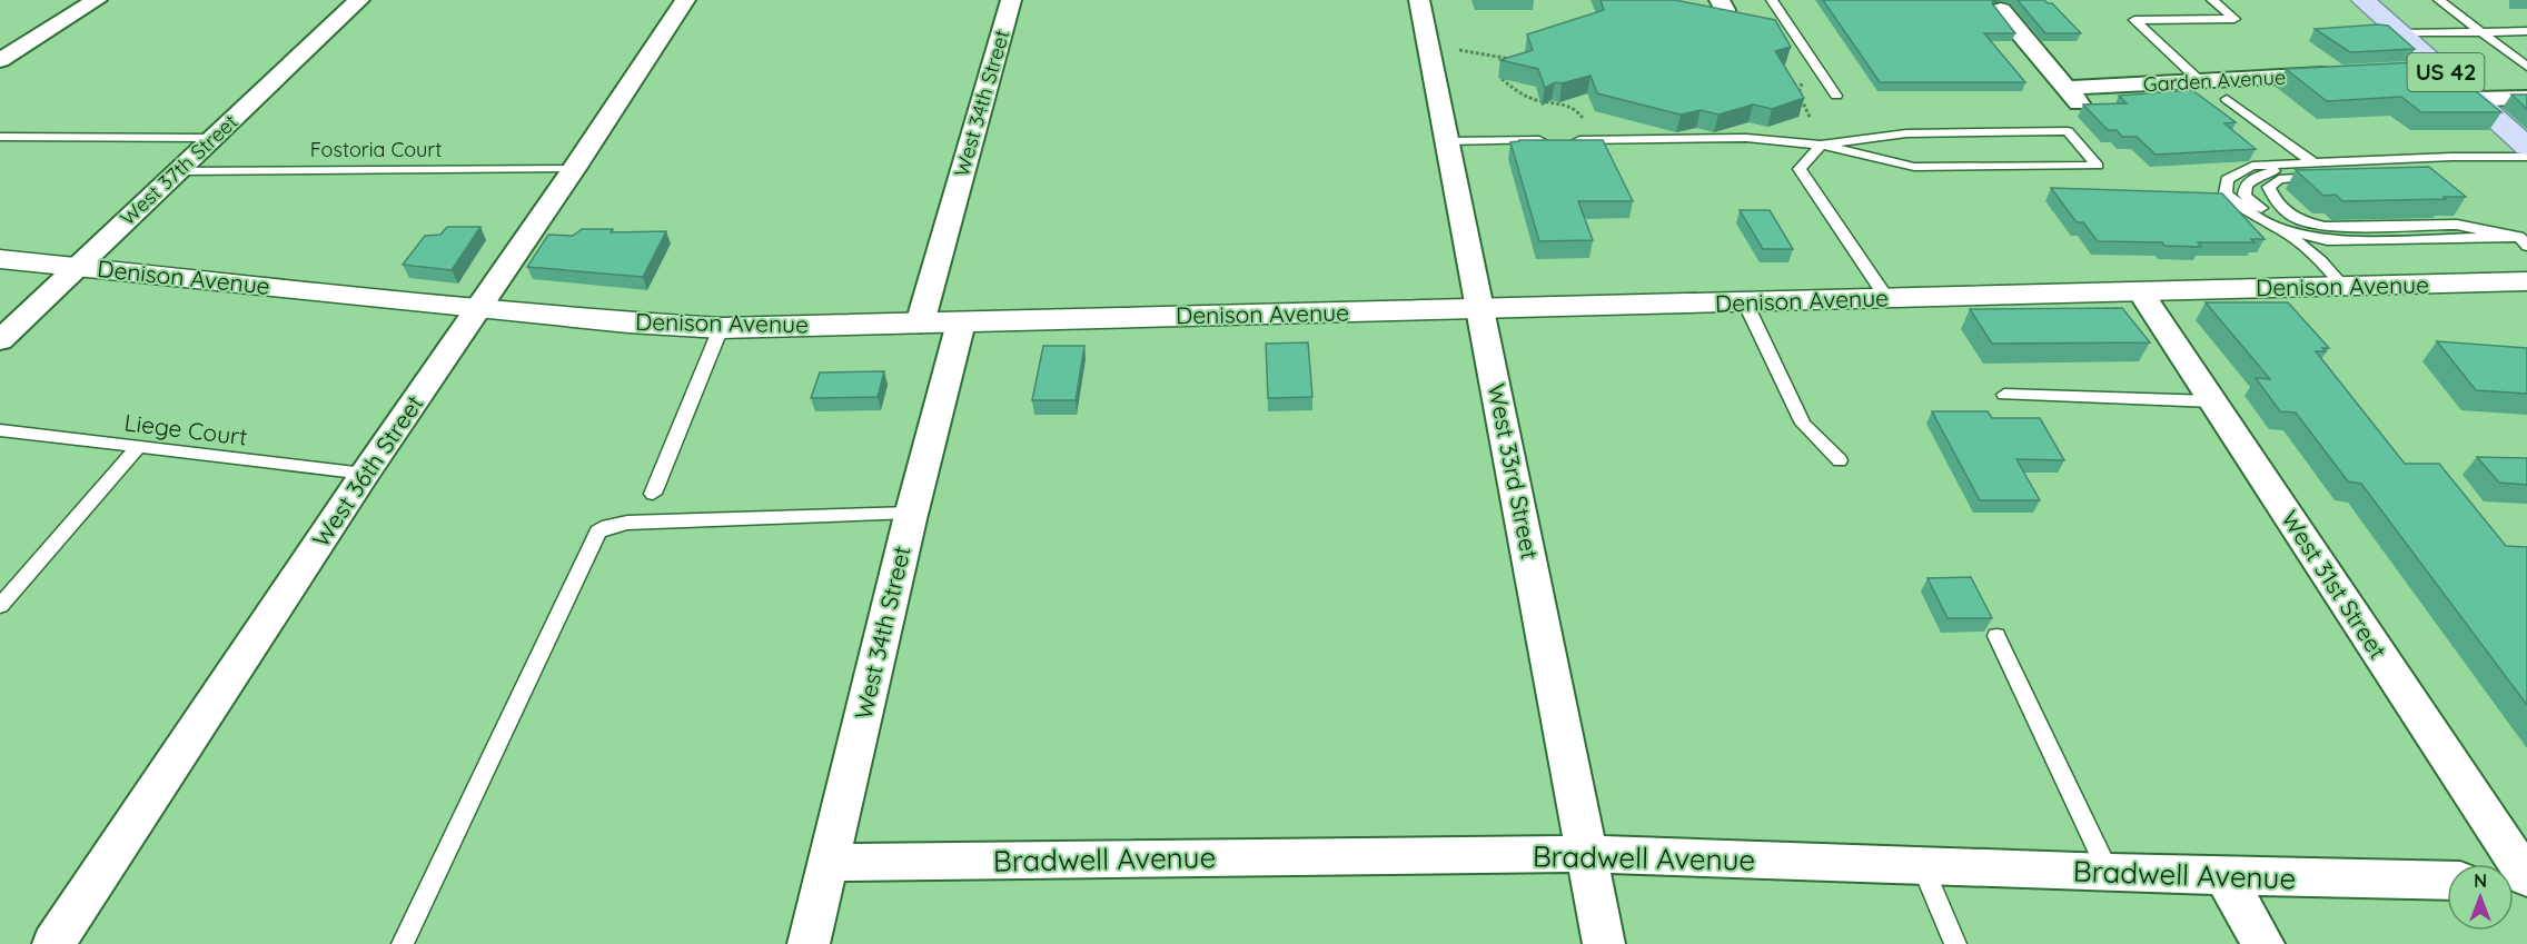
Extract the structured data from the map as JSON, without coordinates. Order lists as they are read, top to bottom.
{
  "streets": {
    "main road": ["US 42", "Denison Avenue"],
    "street": [
      "Garden Avenue",
      "West 34th Street",
      "West 37th Street",
      "West 36th Street",
      "West 33rd Street",
      "West 31st Street",
      "Bradwell Avenue"
    ],
    "lane": ["Fostoria Court", "Liege Court"]
  },
  "crossings": [
    ["West 34th Street", "Denison Avenue"],
    ["West 34th Street", "Bradwell Avenue"],
    ["Fostoria Court", "West 37th Street"],
    ["Fostoria Court", "West 36th Street"],
    ["West 37th Street", "Denison Avenue"],
    ["Denison Avenue", "West 36th Street"],
    ["Denison Avenue", "West 33rd Street"],
    ["Denison Avenue", "West 31st Street"],
    ["Liege Court", "West 36th Street"],
    ["West 33rd Street", "Bradwell Avenue"]
  ],
  "north": "top"
}
